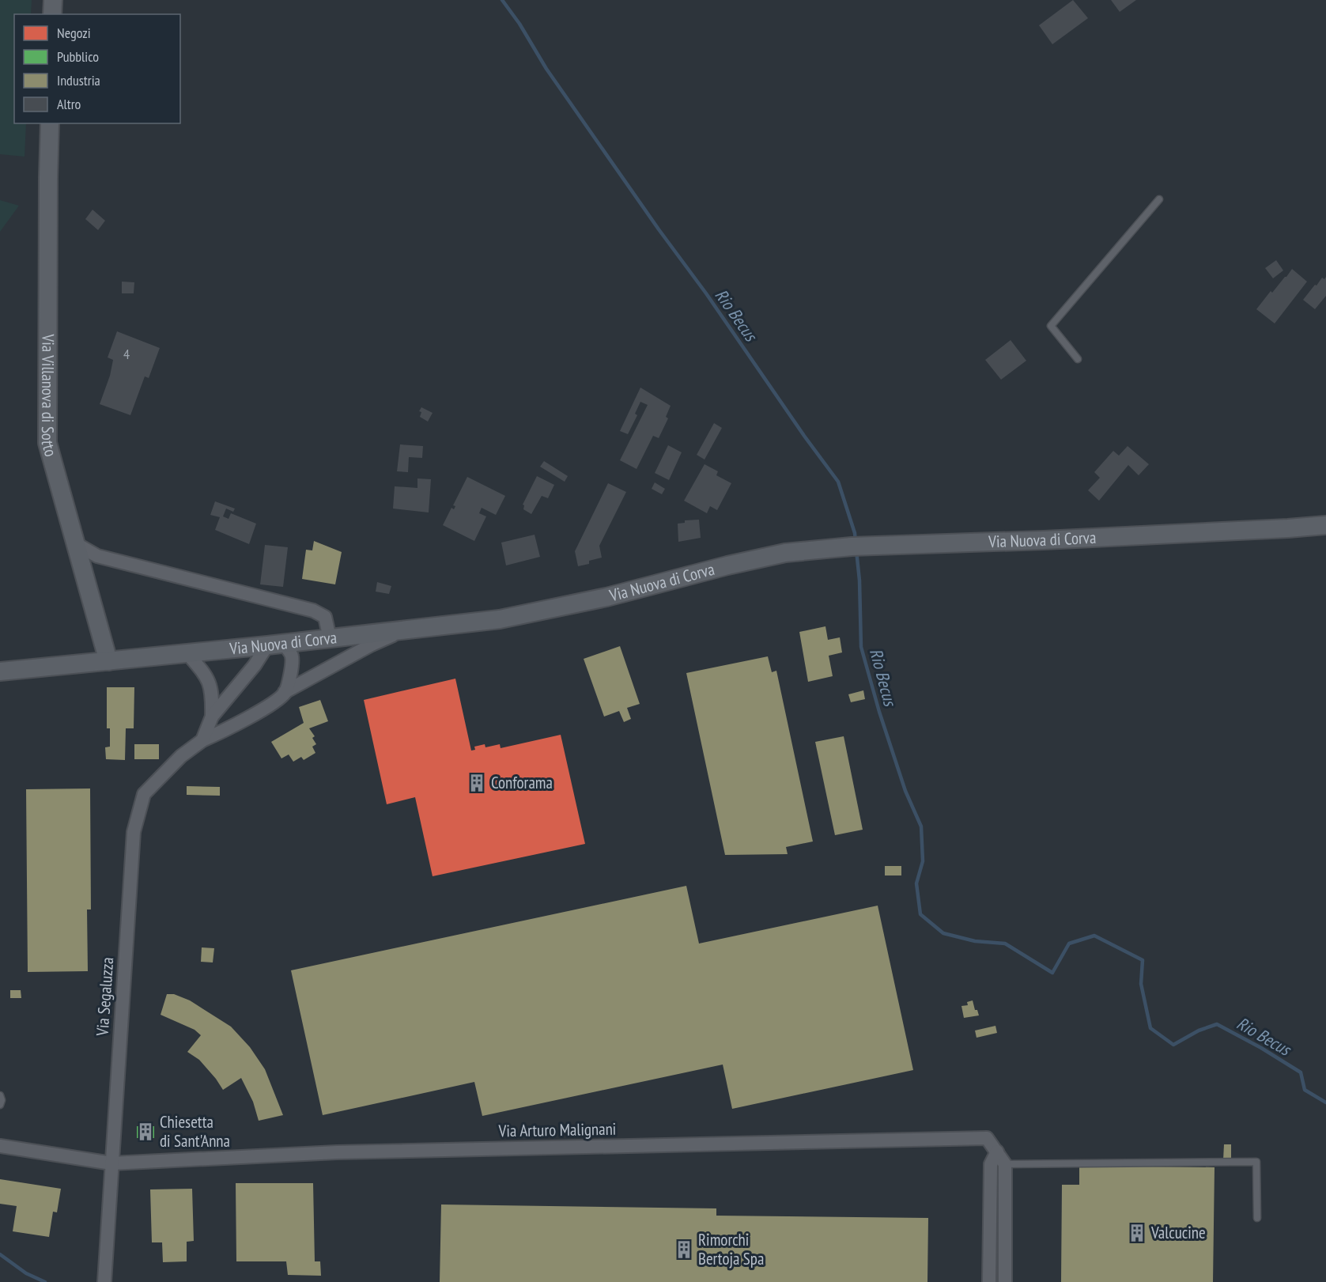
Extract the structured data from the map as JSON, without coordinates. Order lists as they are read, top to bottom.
{
  "streets": {
    "main road": ["Via Villanova di Sotto", "Via Nuova di Corva"],
    "street": ["Via Segaluzza", "Via Arturo Malignani"]
  },
  "crossings": [
    ["Via Villanova di Sotto", "Via Nuova di Corva"],
    ["Via Nuova di Corva", "Via Segaluzza"],
    ["Via Segaluzza", "Via Arturo Malignani"]
  ],
  "water": ["Rio Becus"],
  "places": {
    "building": [
      "Conforama",
      "Chiesetta di Sant'Anna",
      "Valcucine",
      "Rimorchi Bertoja Spa"
    ]
  },
  "house_numbers": ["4"],
  "legend": [
    "Negozi",
    "Pubblico",
    "Industria",
    "Altro"
  ]
}
